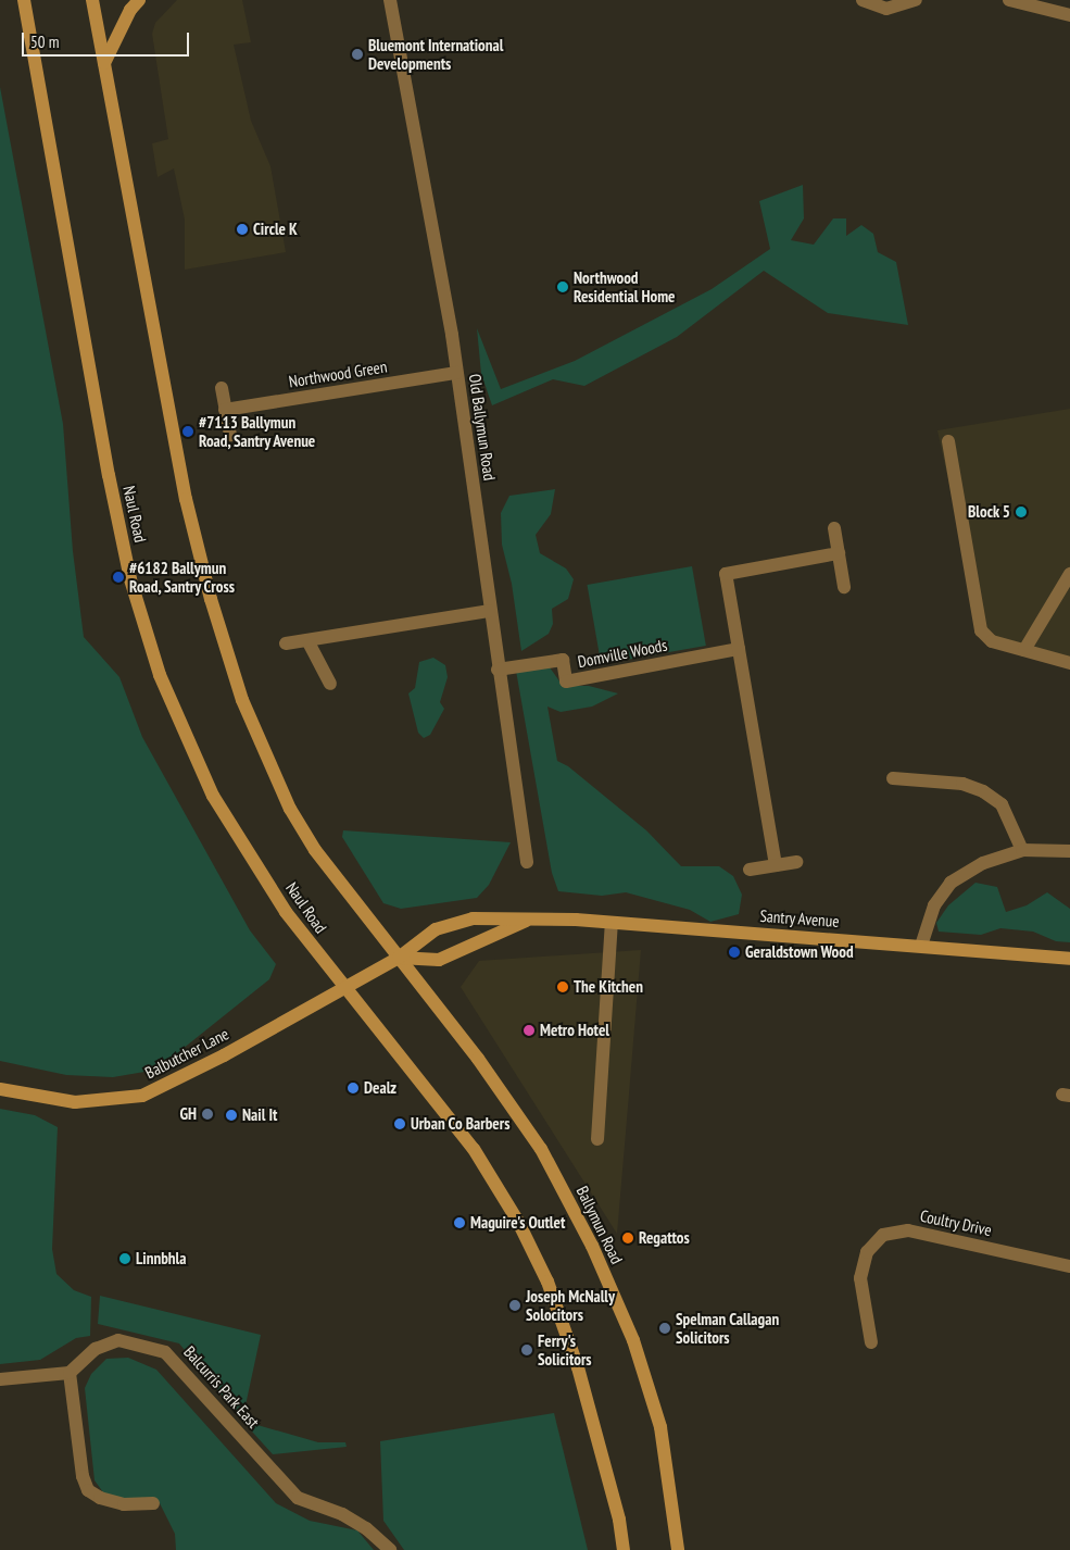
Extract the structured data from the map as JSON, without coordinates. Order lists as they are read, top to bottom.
{
  "streets": {
    "main road": [
      "Naul Road",
      "Santry Avenue",
      "Balbutcher Lane",
      "Ballymun Road"
    ],
    "street": [
      "Northwood Green",
      "Old Ballymun Road",
      "Domville Woods",
      "Coultry Drive",
      "Balcurris Park East"
    ]
  },
  "crossings": [
    ["Northwood Green", "Old Ballymun Road"],
    ["Old Ballymun Road", "Domville Woods"],
    ["Naul Road", "Santry Avenue"],
    ["Naul Road", "Balbutcher Lane"],
    ["Santry Avenue", "Balbutcher Lane"],
    ["Santry Avenue", "Ballymun Road"]
  ],
  "places": [
    "Bluemont International Developments",
    "Circle K",
    "Northwood Residential Home",
    "#7113 Ballymun Road, Santry Avenue",
    "Block 5",
    "#6182 Ballymun Road, Santry Cross",
    "Geraldstown Wood",
    "The Kitchen",
    "Metro Hotel",
    "Dealz",
    "GH",
    "Nail It",
    "Urban Co Barbers",
    "Maguire's Outlet",
    "Regattos",
    "Linnbhla",
    "Joseph McNally Solocitors",
    "Spelman Callagan Solicitors",
    "Ferry's Solicitors"
  ],
  "scale_bar": "50 m"
}
